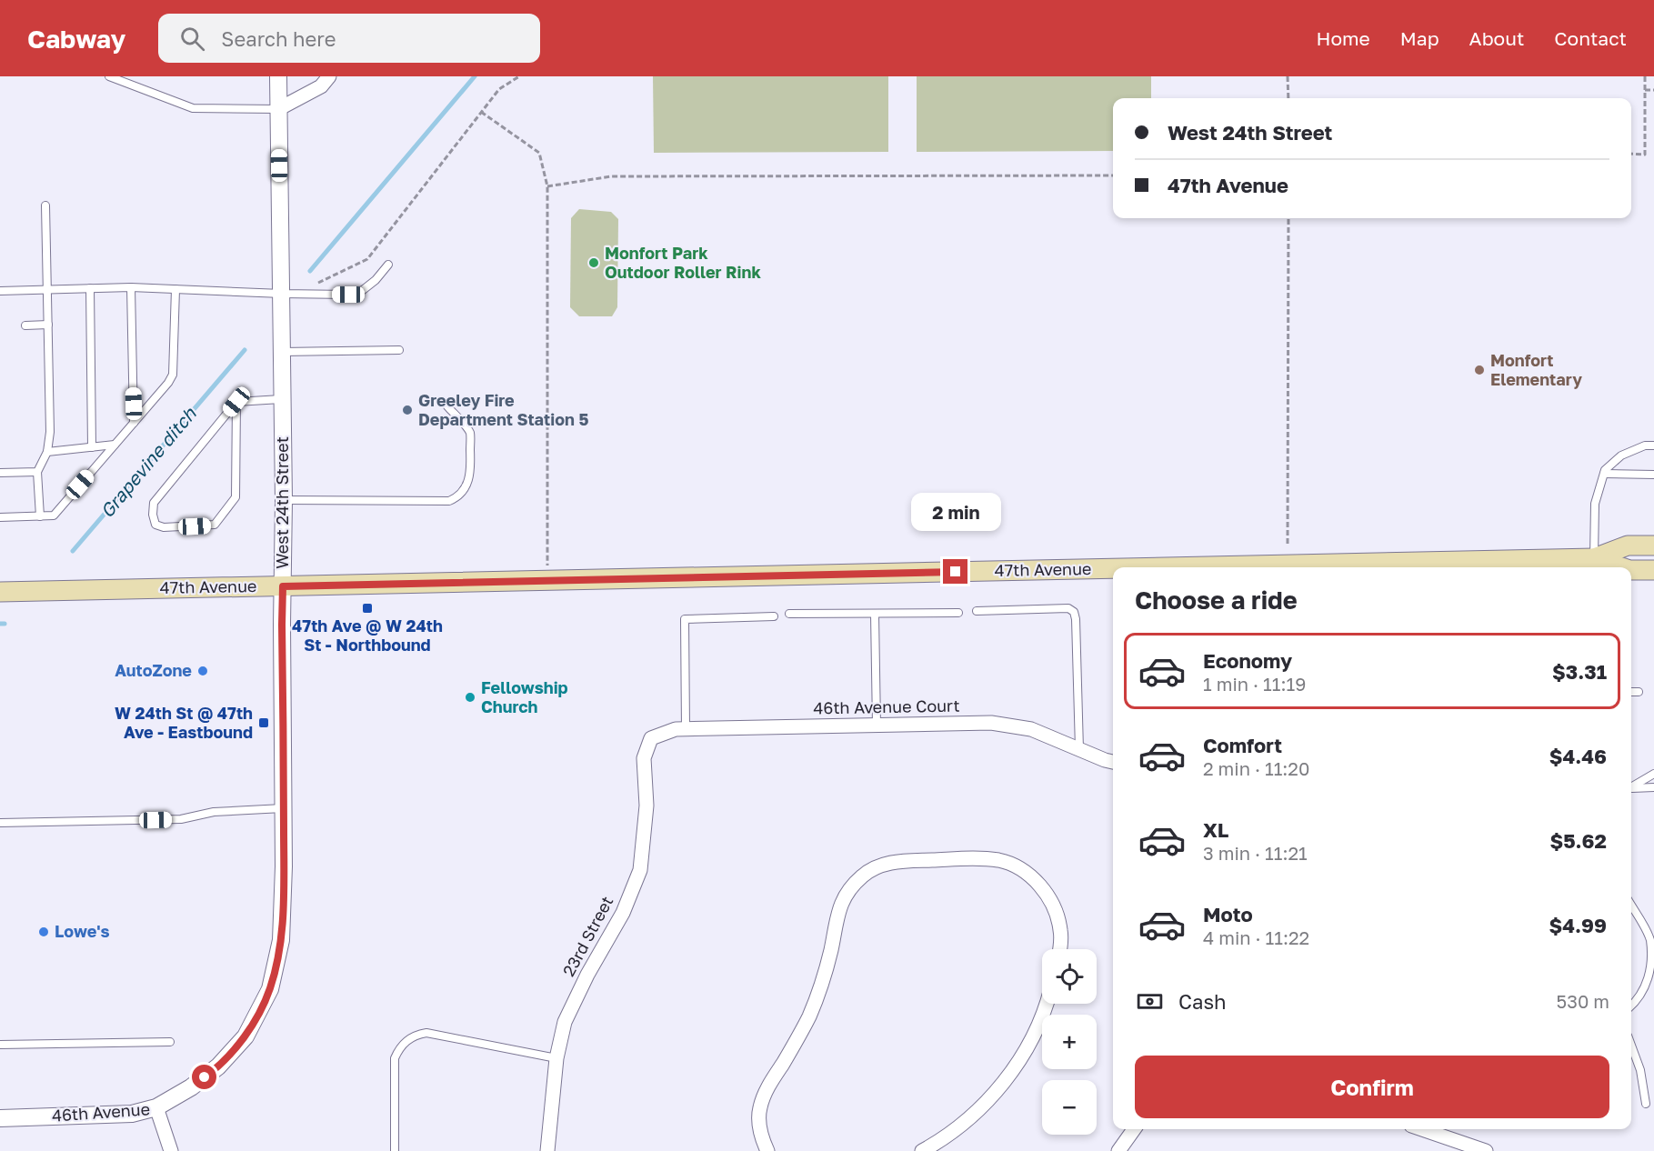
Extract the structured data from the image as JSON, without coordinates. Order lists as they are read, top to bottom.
{
  "streets": {
    "main road": ["47th Avenue"],
    "street": [
      "West 24th Street",
      "46th Avenue Court",
      "23rd Street",
      "46th Avenue"
    ]
  },
  "crossings": [
    ["West 24th Street", "47th Avenue"],
    ["West 24th Street", "46th Avenue"],
    ["46th Avenue Court", "23rd Street"]
  ],
  "water": ["Grapevine ditch"],
  "places": {
    "other": [
      "Monfort Park Outdoor Roller Rink",
      "Monfort Elementary",
      "Greeley Fire Department Station 5",
      "AutoZone",
      "Fellowship Church",
      "Lowe's"
    ],
    "transit": ["47th Ave @ W 24th St - Northbound", "W 24th St @ 47th Ave - Eastbound"]
  },
  "page": {
    "header": "Cabway",
    "search": "Search here",
    "nav": [
      "Home",
      "Map",
      "About",
      "Contact"
    ],
    "banner": ["West 24th Street", "47th Avenue"],
    "bubble": "2 min",
    "heading": "Choose a ride",
    "list": [
      {
        "name": "Economy",
        "note": "1 min · 11:19",
        "value": "$3.31"
      },
      {
        "name": "Comfort",
        "note": "2 min · 11:20",
        "value": "$4.46"
      },
      {
        "name": "XL",
        "note": "3 min · 11:21",
        "value": "$5.62"
      },
      {
        "name": "Moto",
        "note": "4 min · 11:22",
        "value": "$4.99"
      }
    ],
    "map_buttons": ["+", "−"],
    "pay": ["Cash", "530 m"],
    "buttons": "Confirm"
  }
}
